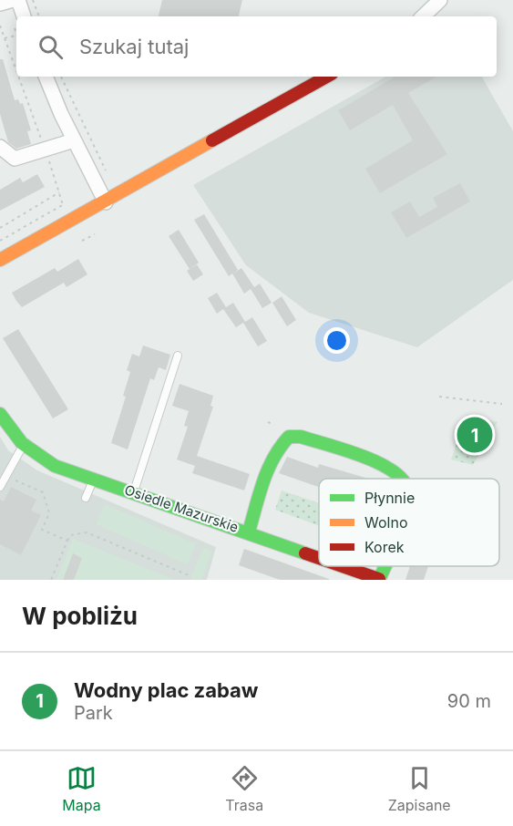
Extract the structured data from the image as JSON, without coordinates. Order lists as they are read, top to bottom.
{
  "streets": {
    "street": ["Osiedle Mazurskie"]
  },
  "legend": ["Płynnie", "Wolno", "Korek"],
  "page": {
    "search": "Szukaj tutaj",
    "pins": "1",
    "heading": "W pobliżu",
    "list": [
      {
        "mark": "1",
        "name": "Wodny plac zabaw",
        "note": "Park",
        "value": "90 m"
      }
    ],
    "nav": ["Mapa", "Trasa", "Zapisane"]
  }
}
